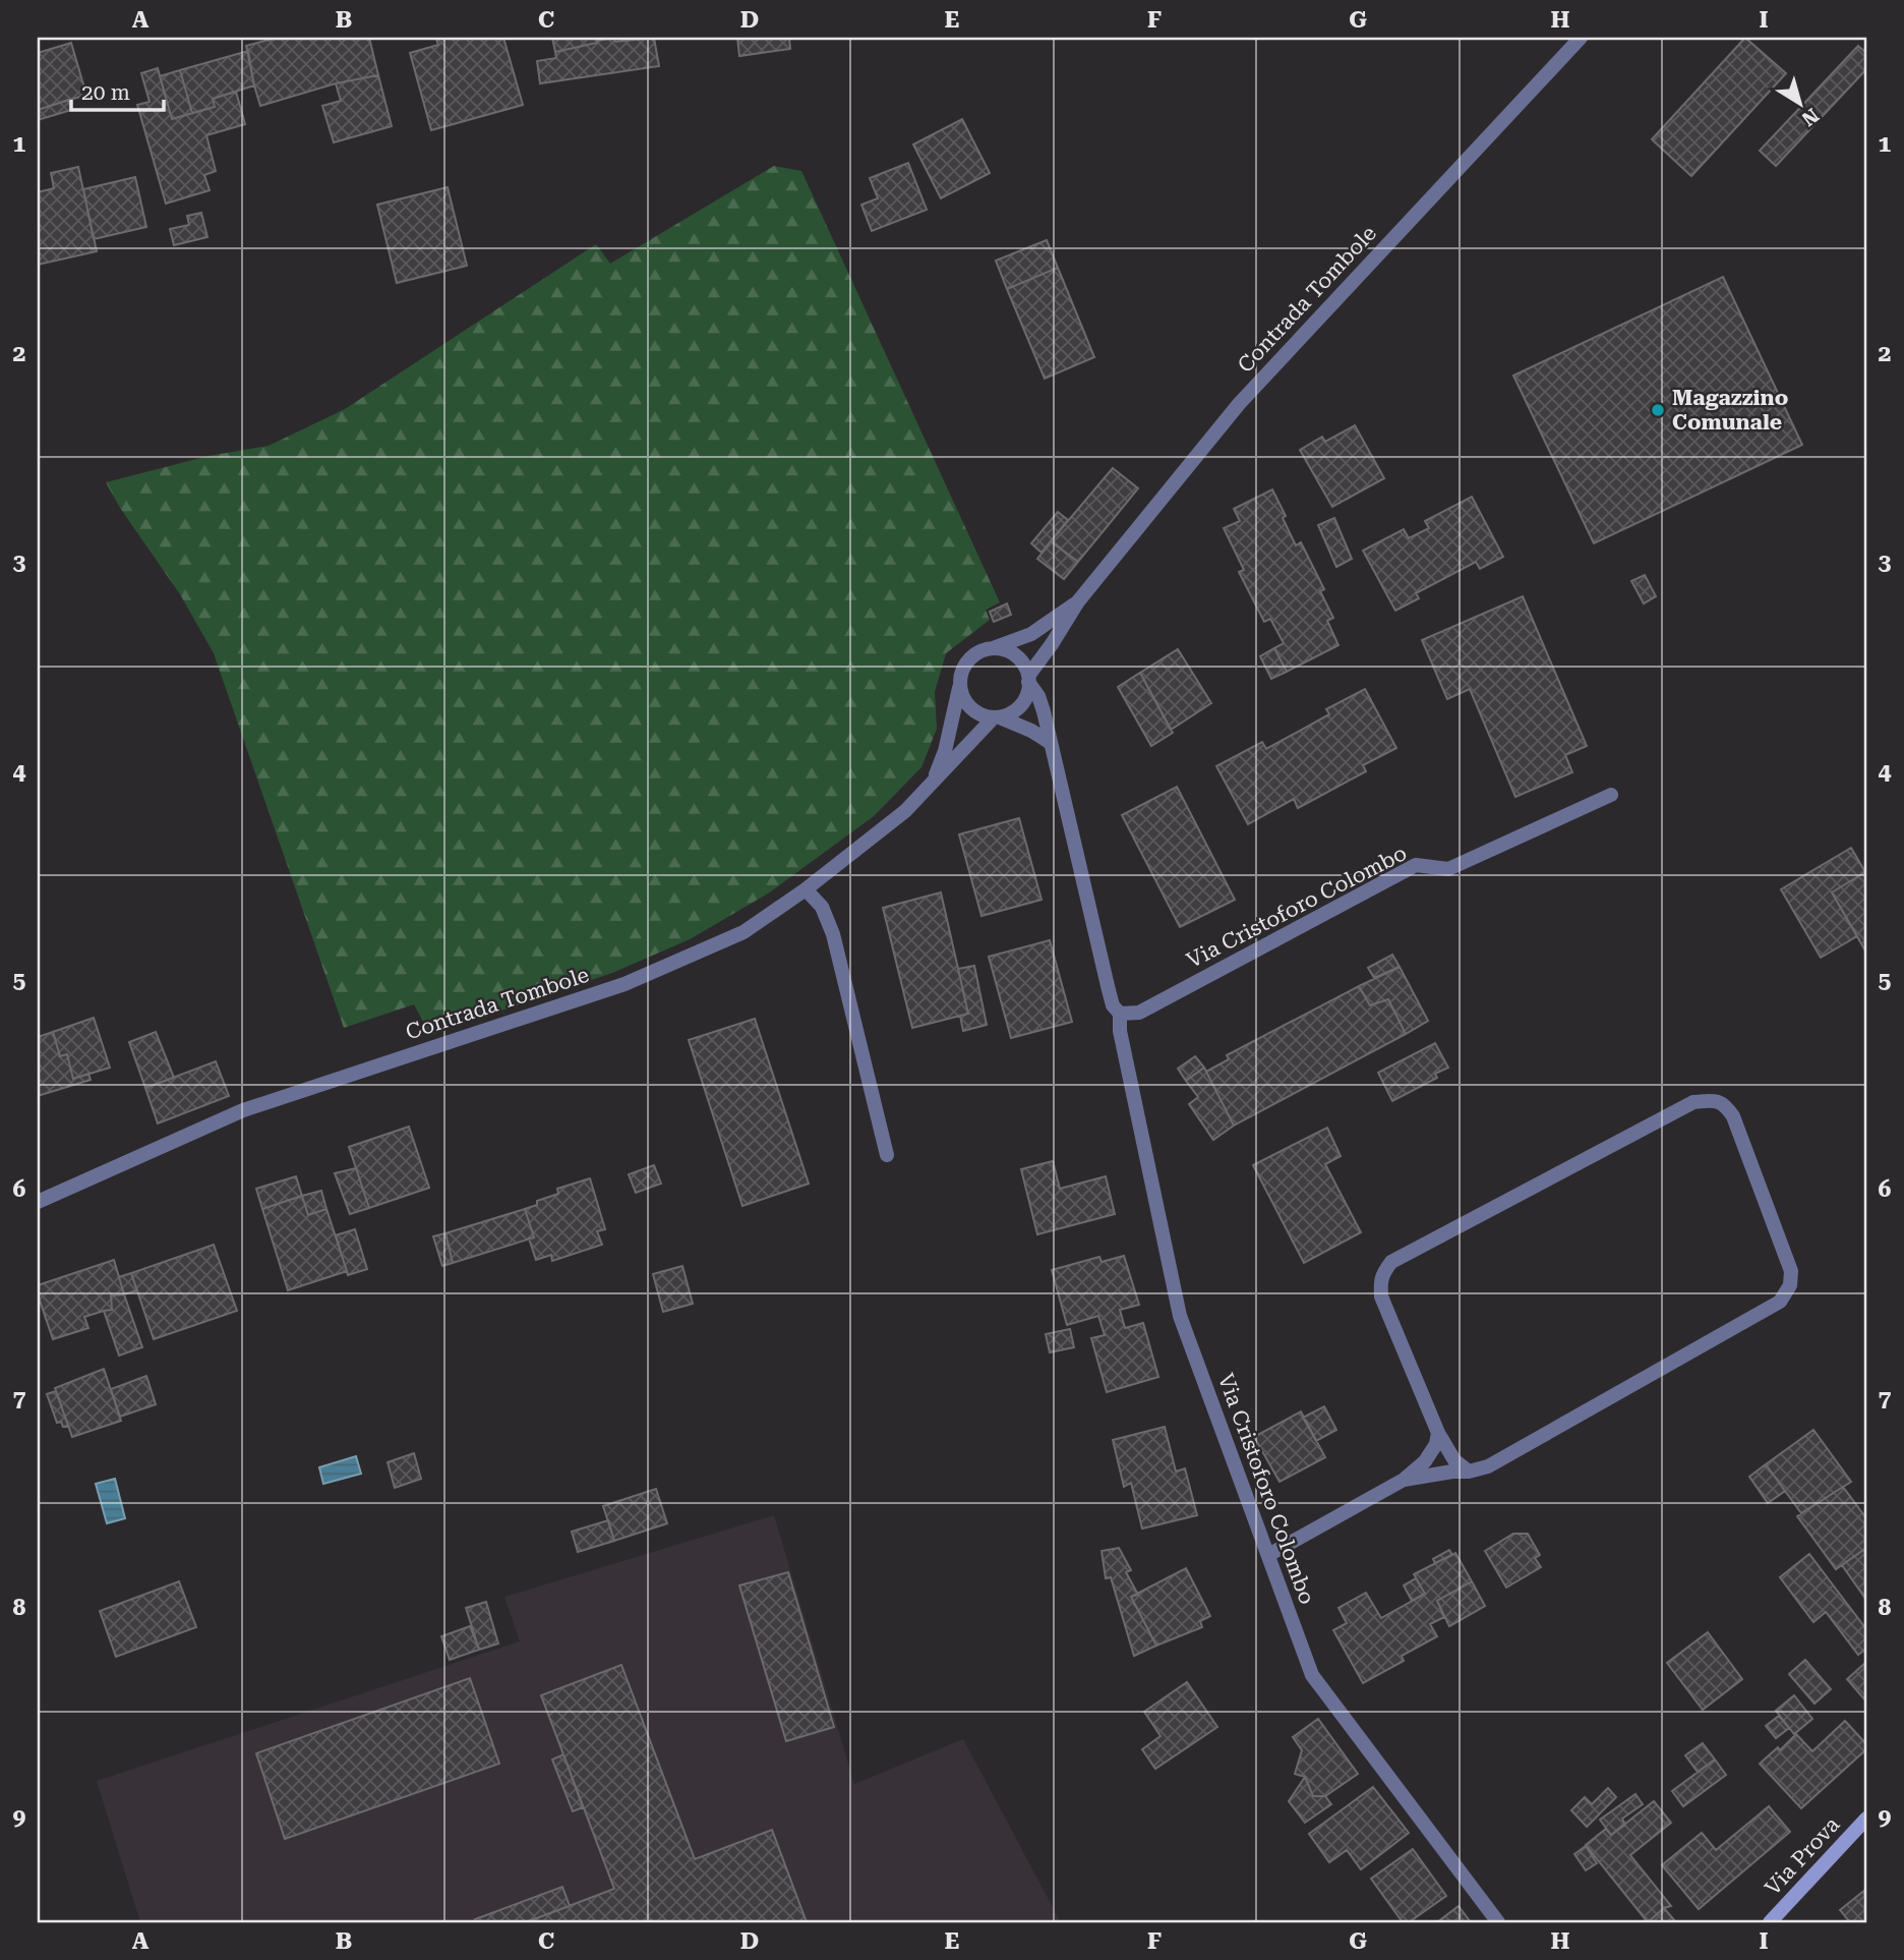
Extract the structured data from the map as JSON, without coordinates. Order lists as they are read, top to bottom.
{
  "streets": {
    "main road": ["Via Prova"],
    "street": ["Contrada Tombole", "Via Cristoforo Colombo"]
  },
  "crossings": [
    ["Contrada Tombole", "Via Cristoforo Colombo"]
  ],
  "places": ["Magazzino Comunale"],
  "scale_bar": "20 m",
  "north": "bottom right",
  "grid": {
    "columns": [
      "A",
      "B",
      "C",
      "D",
      "E",
      "F",
      "G",
      "H",
      "I"
    ],
    "rows": [
      "1",
      "2",
      "3",
      "4",
      "5",
      "6",
      "7",
      "8",
      "9"
    ]
  }
}
